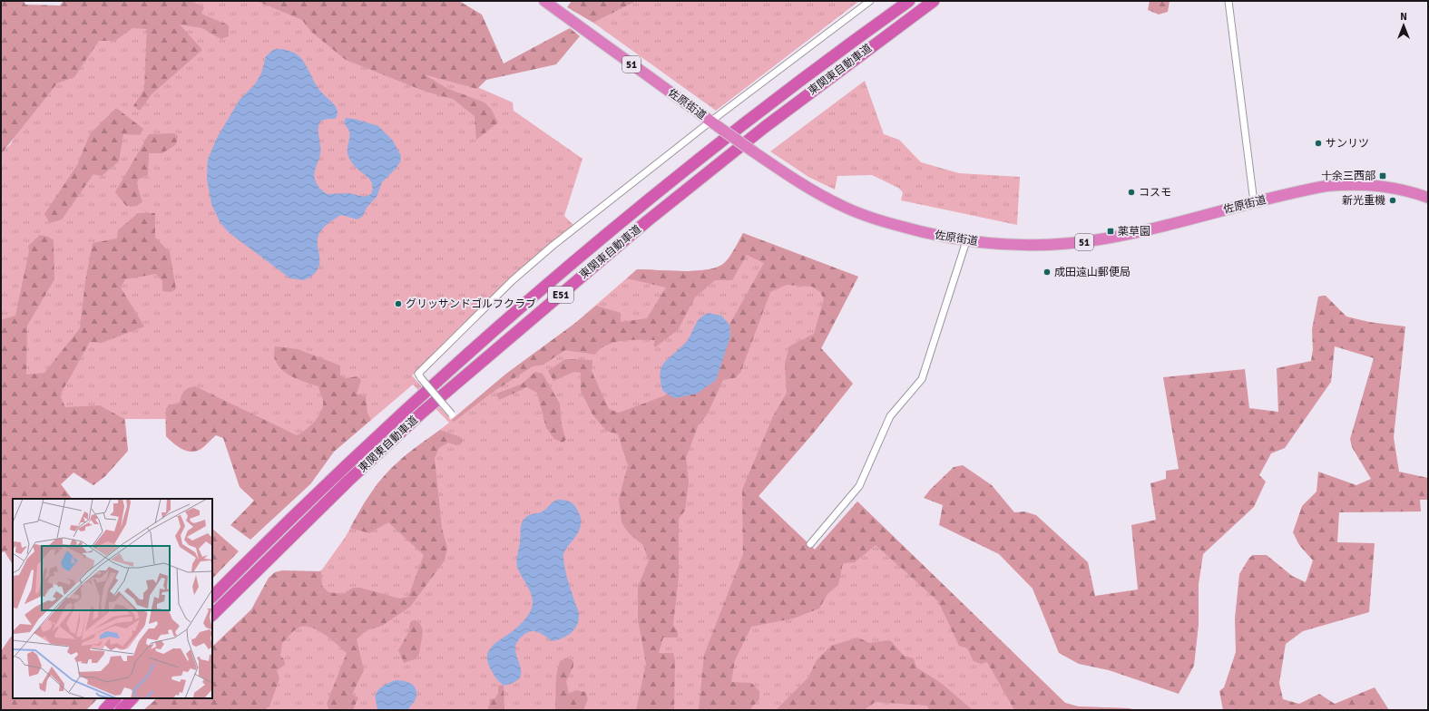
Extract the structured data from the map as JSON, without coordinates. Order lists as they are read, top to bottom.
{
  "streets": {
    "highway": [
      "51",
      "東関東自動車道",
      "佐原街道",
      "E51"
    ]
  },
  "places": {
    "other": [
      "サンリツ",
      "コスモ",
      "新光重機",
      "成田遠山郵便局",
      "グリッサンドゴルフクラブ"
    ],
    "transit": ["十余三西部", "薬草園"]
  },
  "north": "top"
}
